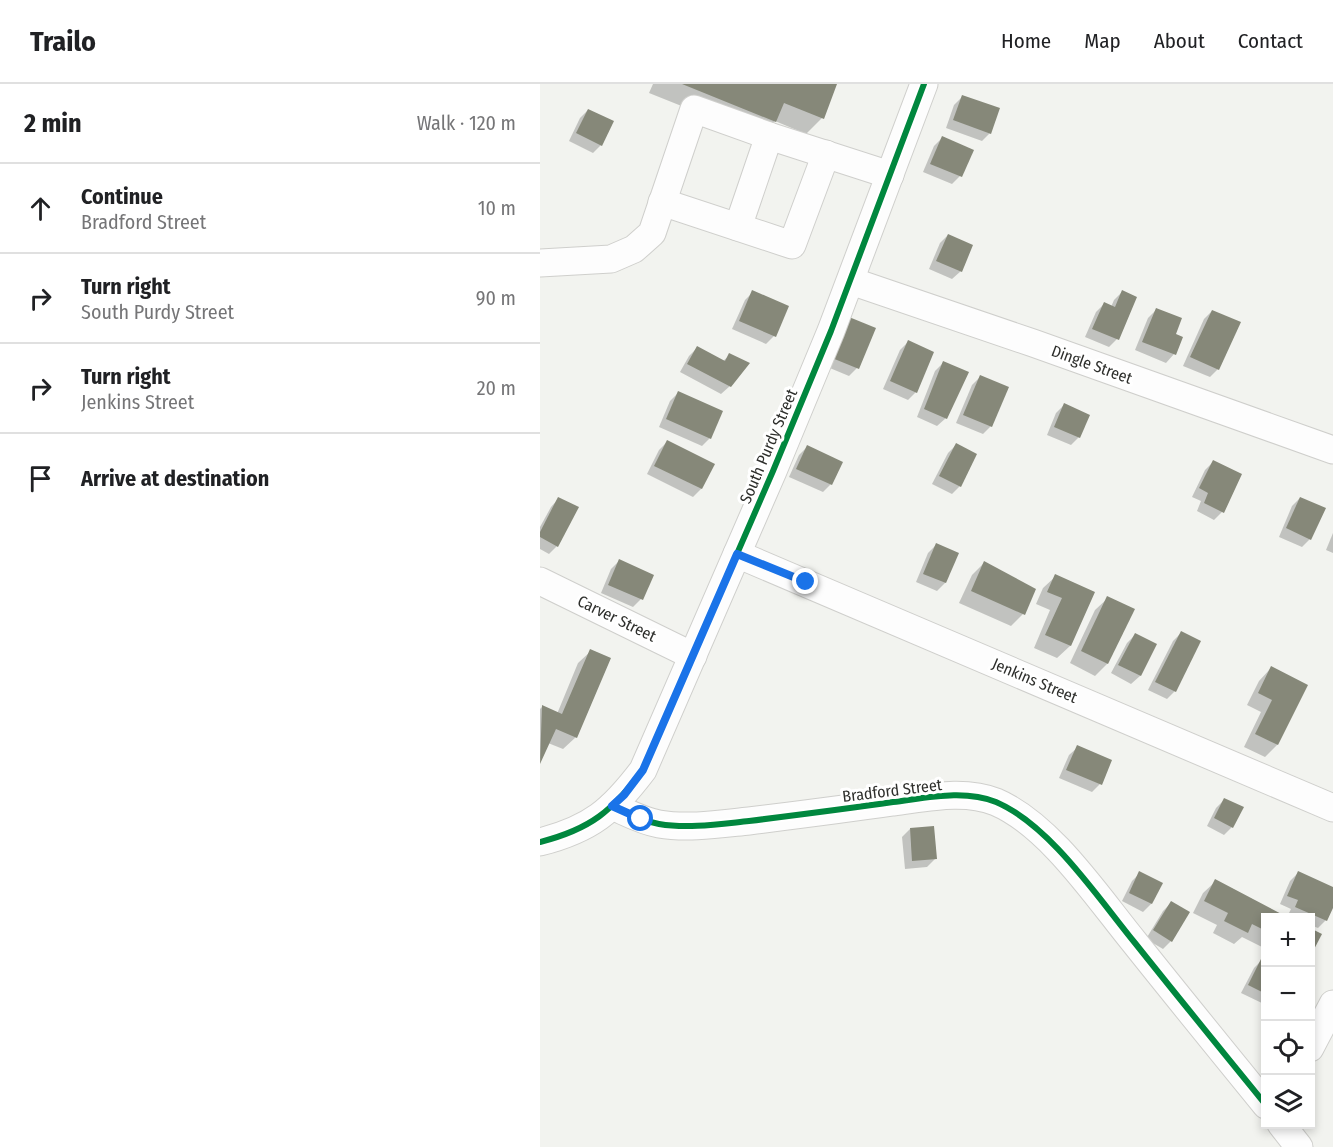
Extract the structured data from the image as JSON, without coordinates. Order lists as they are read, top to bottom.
{
  "streets": {
    "street": [
      "Dingle Street",
      "South Purdy Street",
      "Carver Street",
      "Jenkins Street",
      "Bradford Street"
    ]
  },
  "crossings": [
    ["Dingle Street", "South Purdy Street"],
    ["South Purdy Street", "Carver Street"],
    ["South Purdy Street", "Jenkins Street"],
    ["South Purdy Street", "Bradford Street"]
  ],
  "page": {
    "header": "Trailo",
    "nav": [
      "Home",
      "Map",
      "About",
      "Contact"
    ],
    "heading": ["2 min", "Walk · 120 m"],
    "list": [
      ["Continue", "Bradford Street", "10 m"],
      ["Turn right", "South Purdy Street", "90 m"],
      ["Turn right", "Jenkins Street", "20 m"],
      "Arrive at destination"
    ],
    "map_buttons": ["+", "−"]
  }
}
